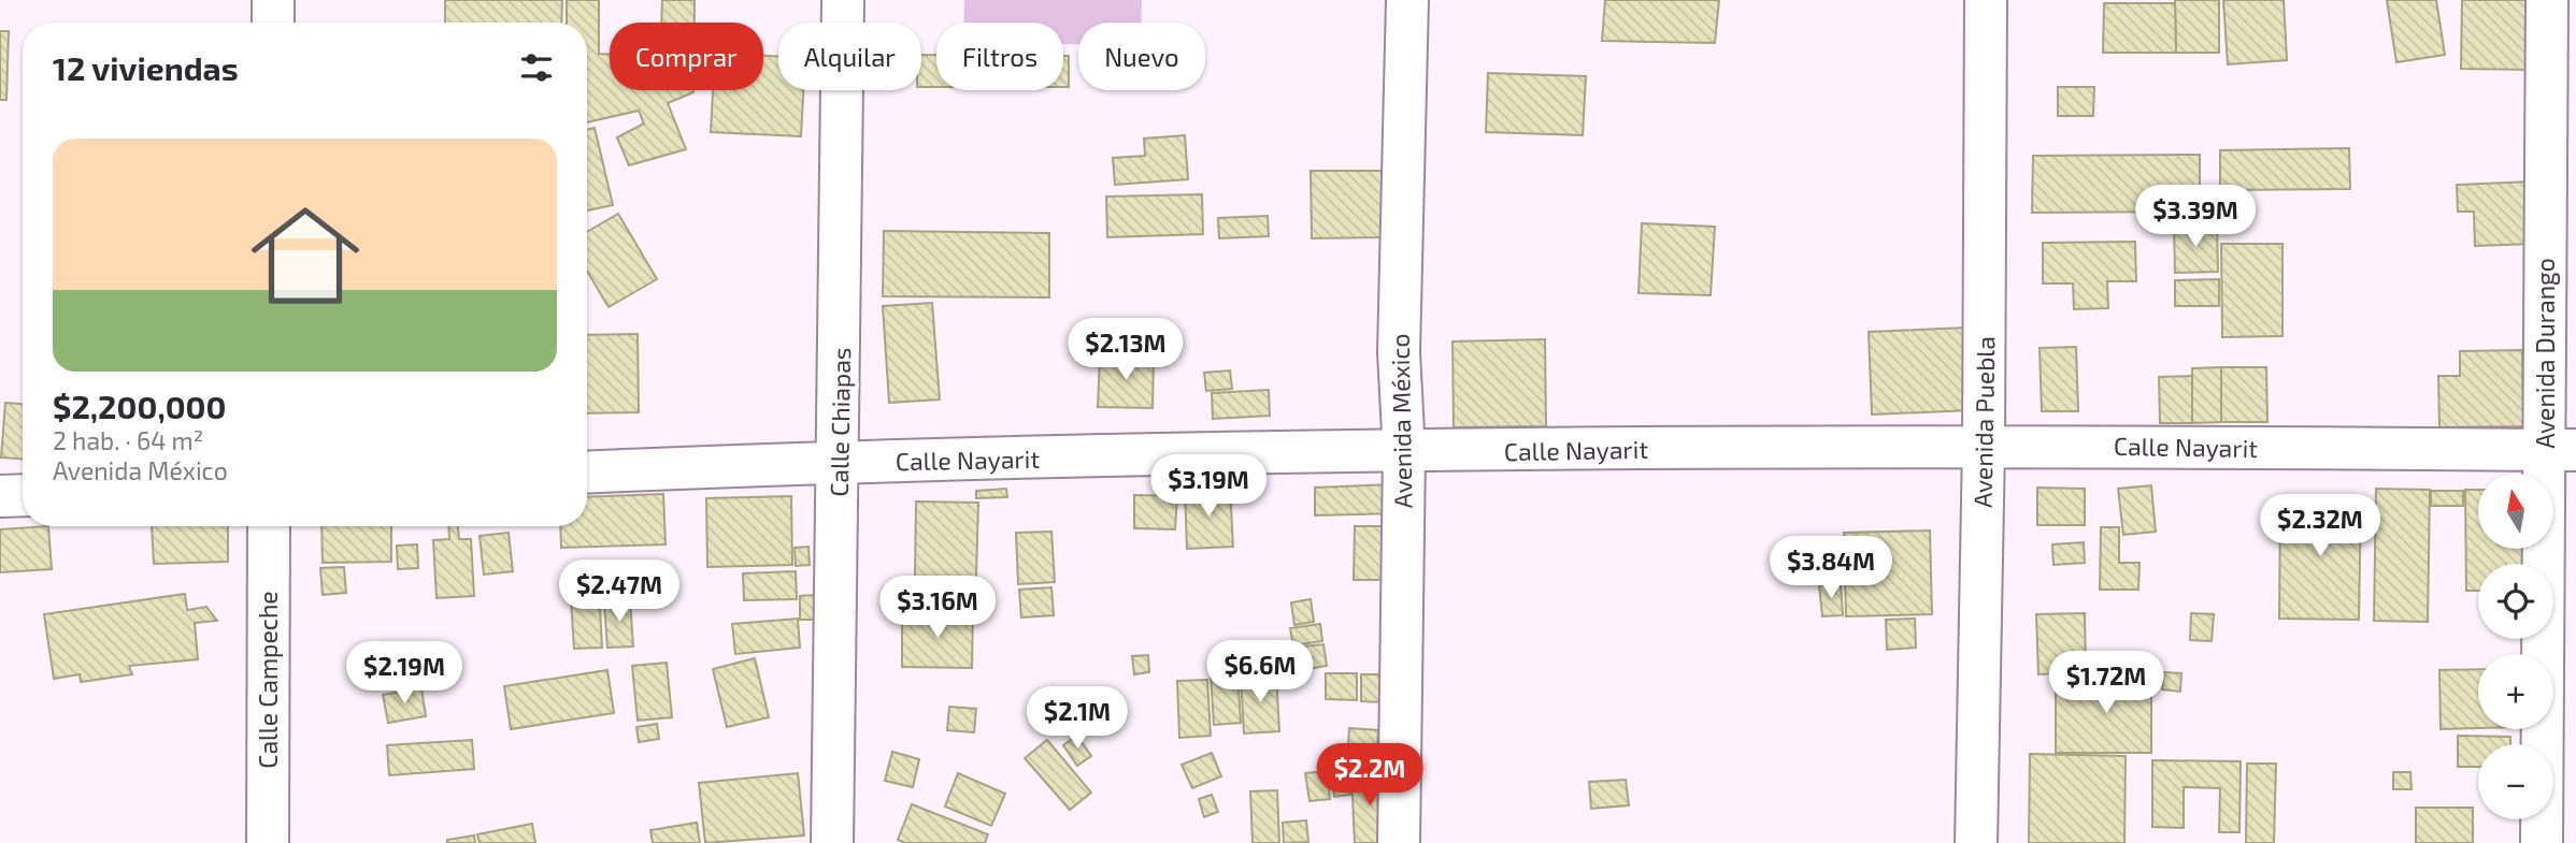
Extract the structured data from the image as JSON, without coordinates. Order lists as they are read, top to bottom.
{
  "streets": {
    "street": [
      "Avenida Durango",
      "Avenida México",
      "Calle Chiapas",
      "Avenida Puebla",
      "Calle Nayarit",
      "Calle Campeche"
    ]
  },
  "crossings": [
    ["Avenida Durango", "Calle Nayarit"],
    ["Avenida México", "Calle Nayarit"],
    ["Calle Chiapas", "Calle Nayarit"],
    ["Avenida Puebla", "Calle Nayarit"]
  ],
  "north": "top",
  "page": {
    "chip": [
      "Comprar",
      "Alquilar",
      "Filtros",
      "Nuevo"
    ],
    "heading": "12 viviendas",
    "list": [
      {
        "name": "$2,200,000",
        "note": "2 hab. · 64 m² · Avenida México"
      }
    ],
    "price": [
      "$3.39M",
      "$2.13M",
      "$3.19M",
      "$2.32M",
      "$3.84M",
      "$2.47M",
      "$3.16M",
      "$6.6M",
      "$2.19M",
      "$1.72M",
      "$2.1M",
      "$2.2M"
    ],
    "map_buttons": ["+", "−"]
  }
}
